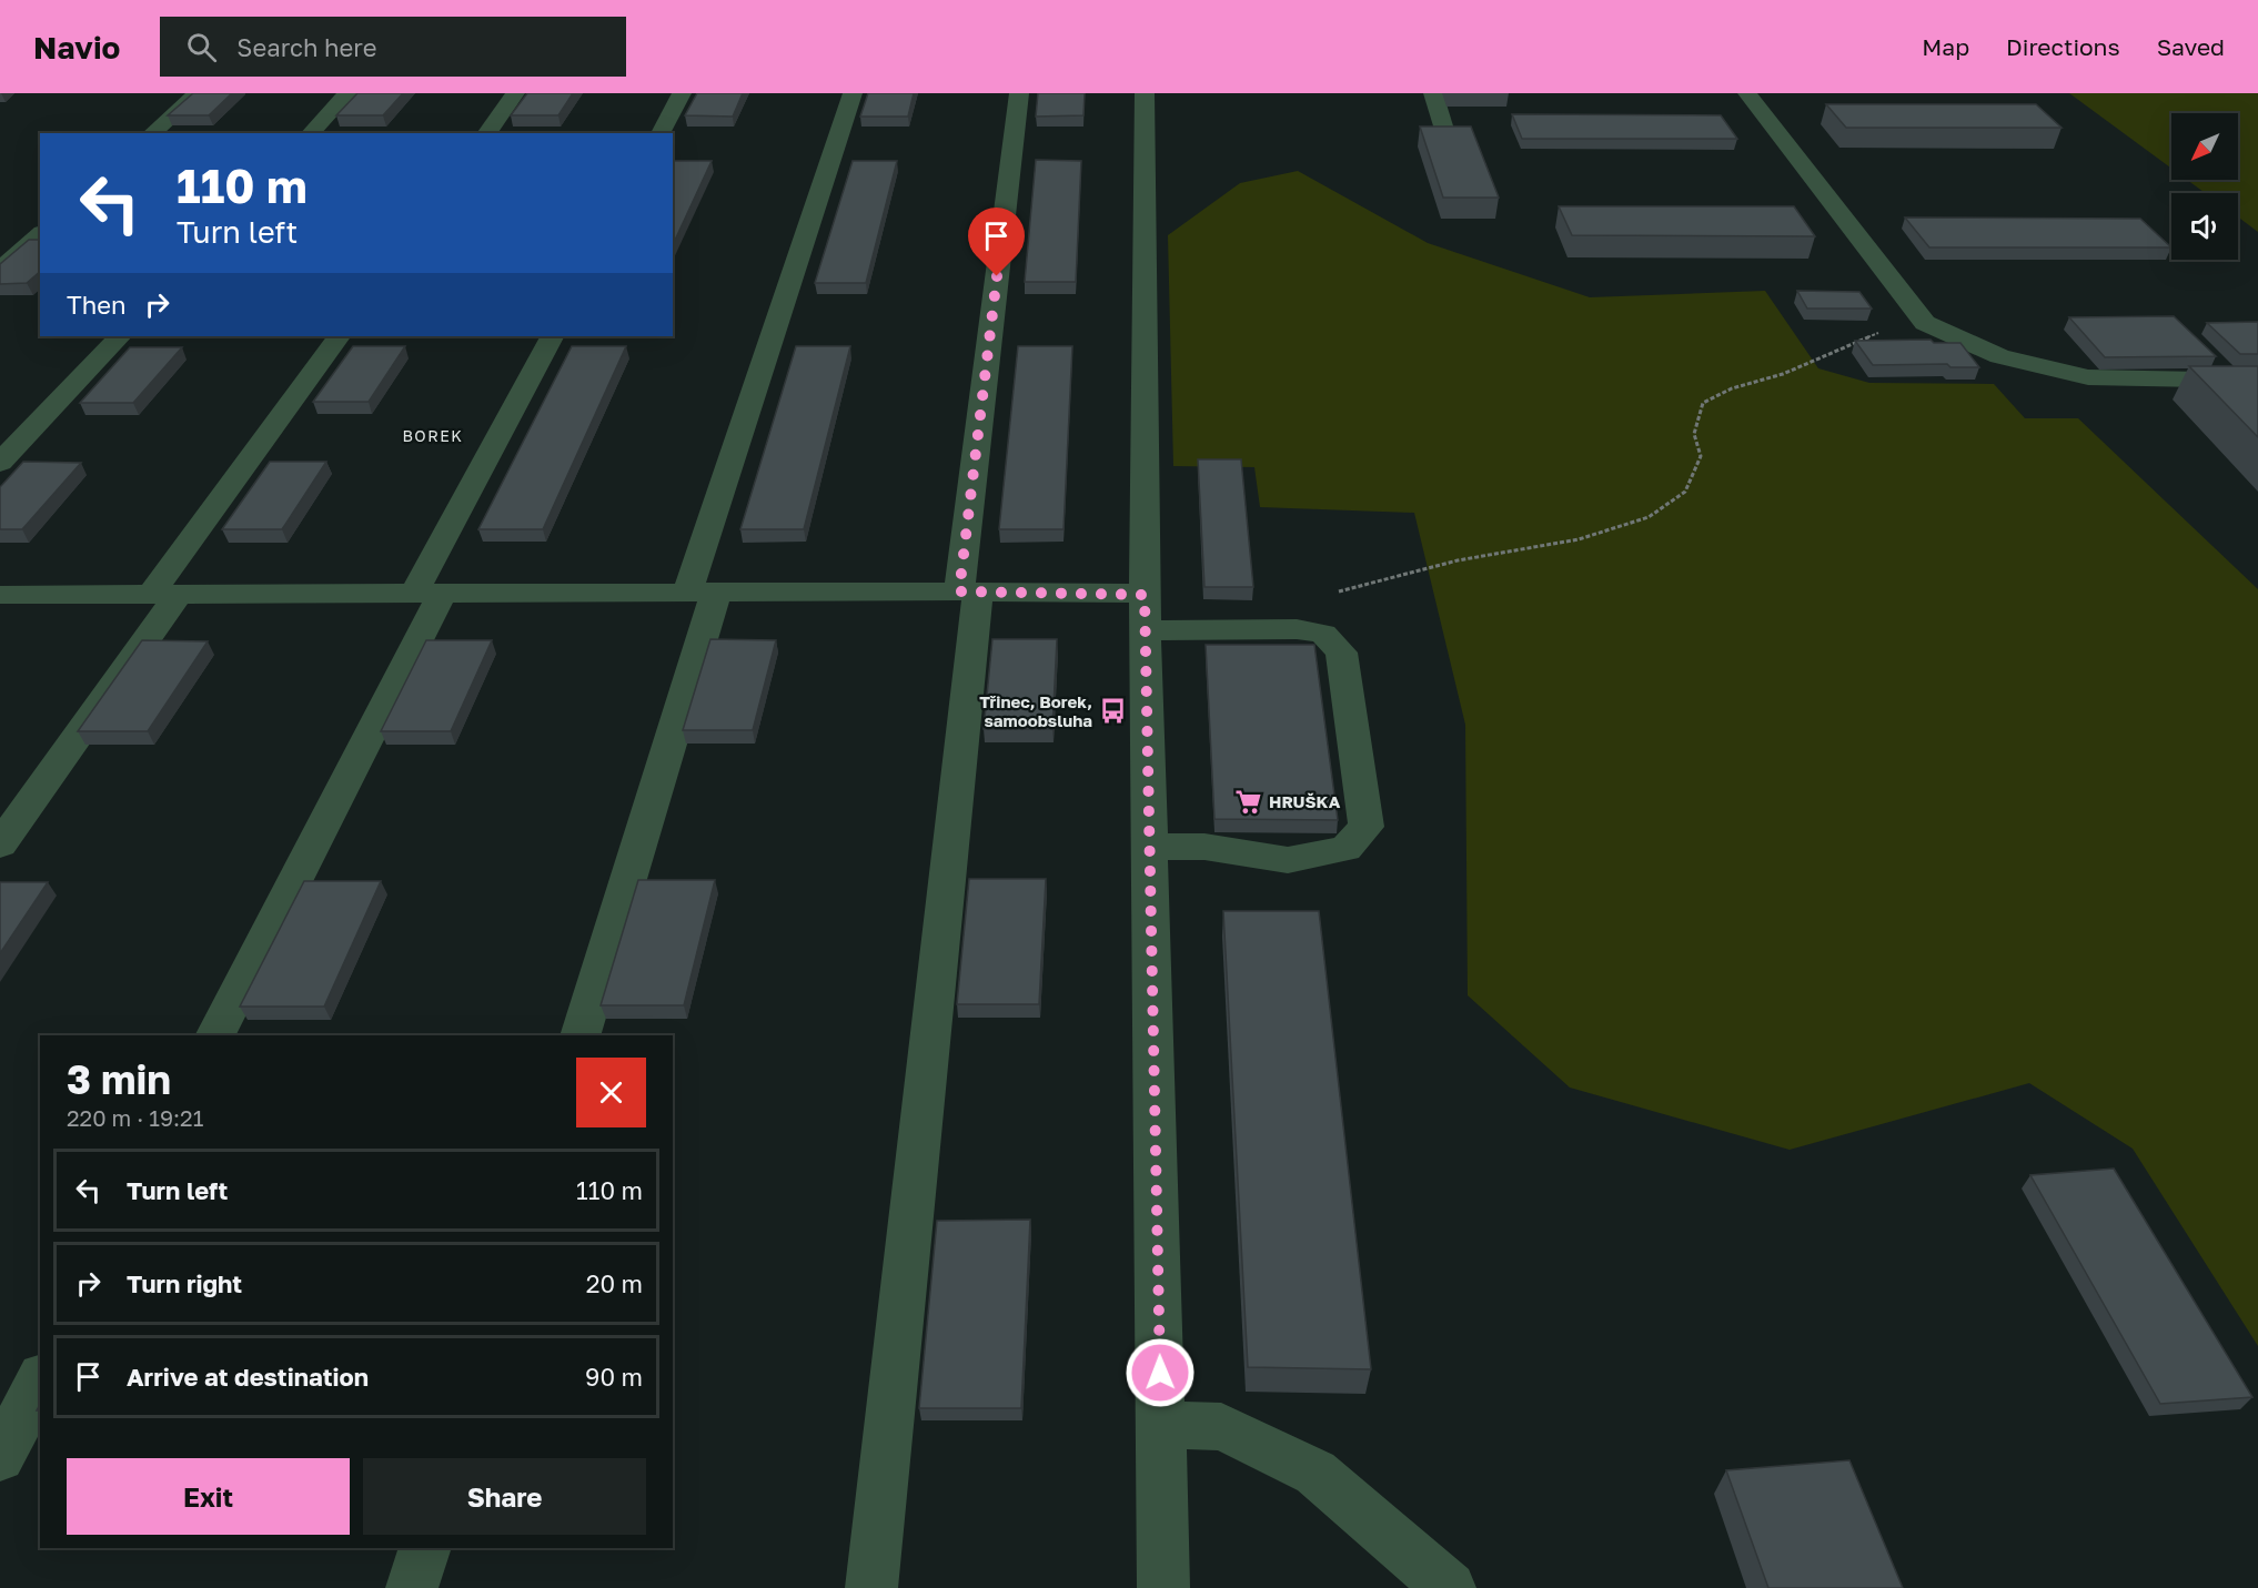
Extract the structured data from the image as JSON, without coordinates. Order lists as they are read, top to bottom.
{
  "districts": ["BOREK"],
  "places": {
    "bus stop": ["Třinec, Borek, samoobsluha"],
    "supermarket": ["HRUŠKA"]
  },
  "north": "bottom left",
  "page": {
    "header": "Navio",
    "search": "Search here",
    "nav": ["Map", "Directions", "Saved"],
    "turn": ["110 m", "Turn left"],
    "then": "Then",
    "heading": ["3 min", "220 m · 19:21"],
    "list": [
      {
        "name": "Turn left",
        "value": "110 m"
      },
      {
        "name": "Turn right",
        "value": "20 m"
      },
      {
        "name": "Arrive at destination",
        "value": "90 m"
      }
    ],
    "buttons": ["Exit", "Share"]
  }
}
